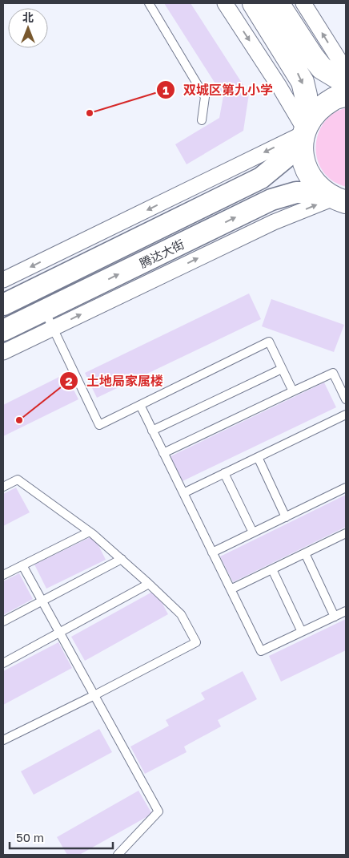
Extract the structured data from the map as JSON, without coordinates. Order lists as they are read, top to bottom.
{
  "streets": {
    "main road": ["腾达大街"]
  },
  "places": ["双城区第九小学", "土地局家属楼"],
  "scale_bar": "50 m",
  "north": "top"
}
